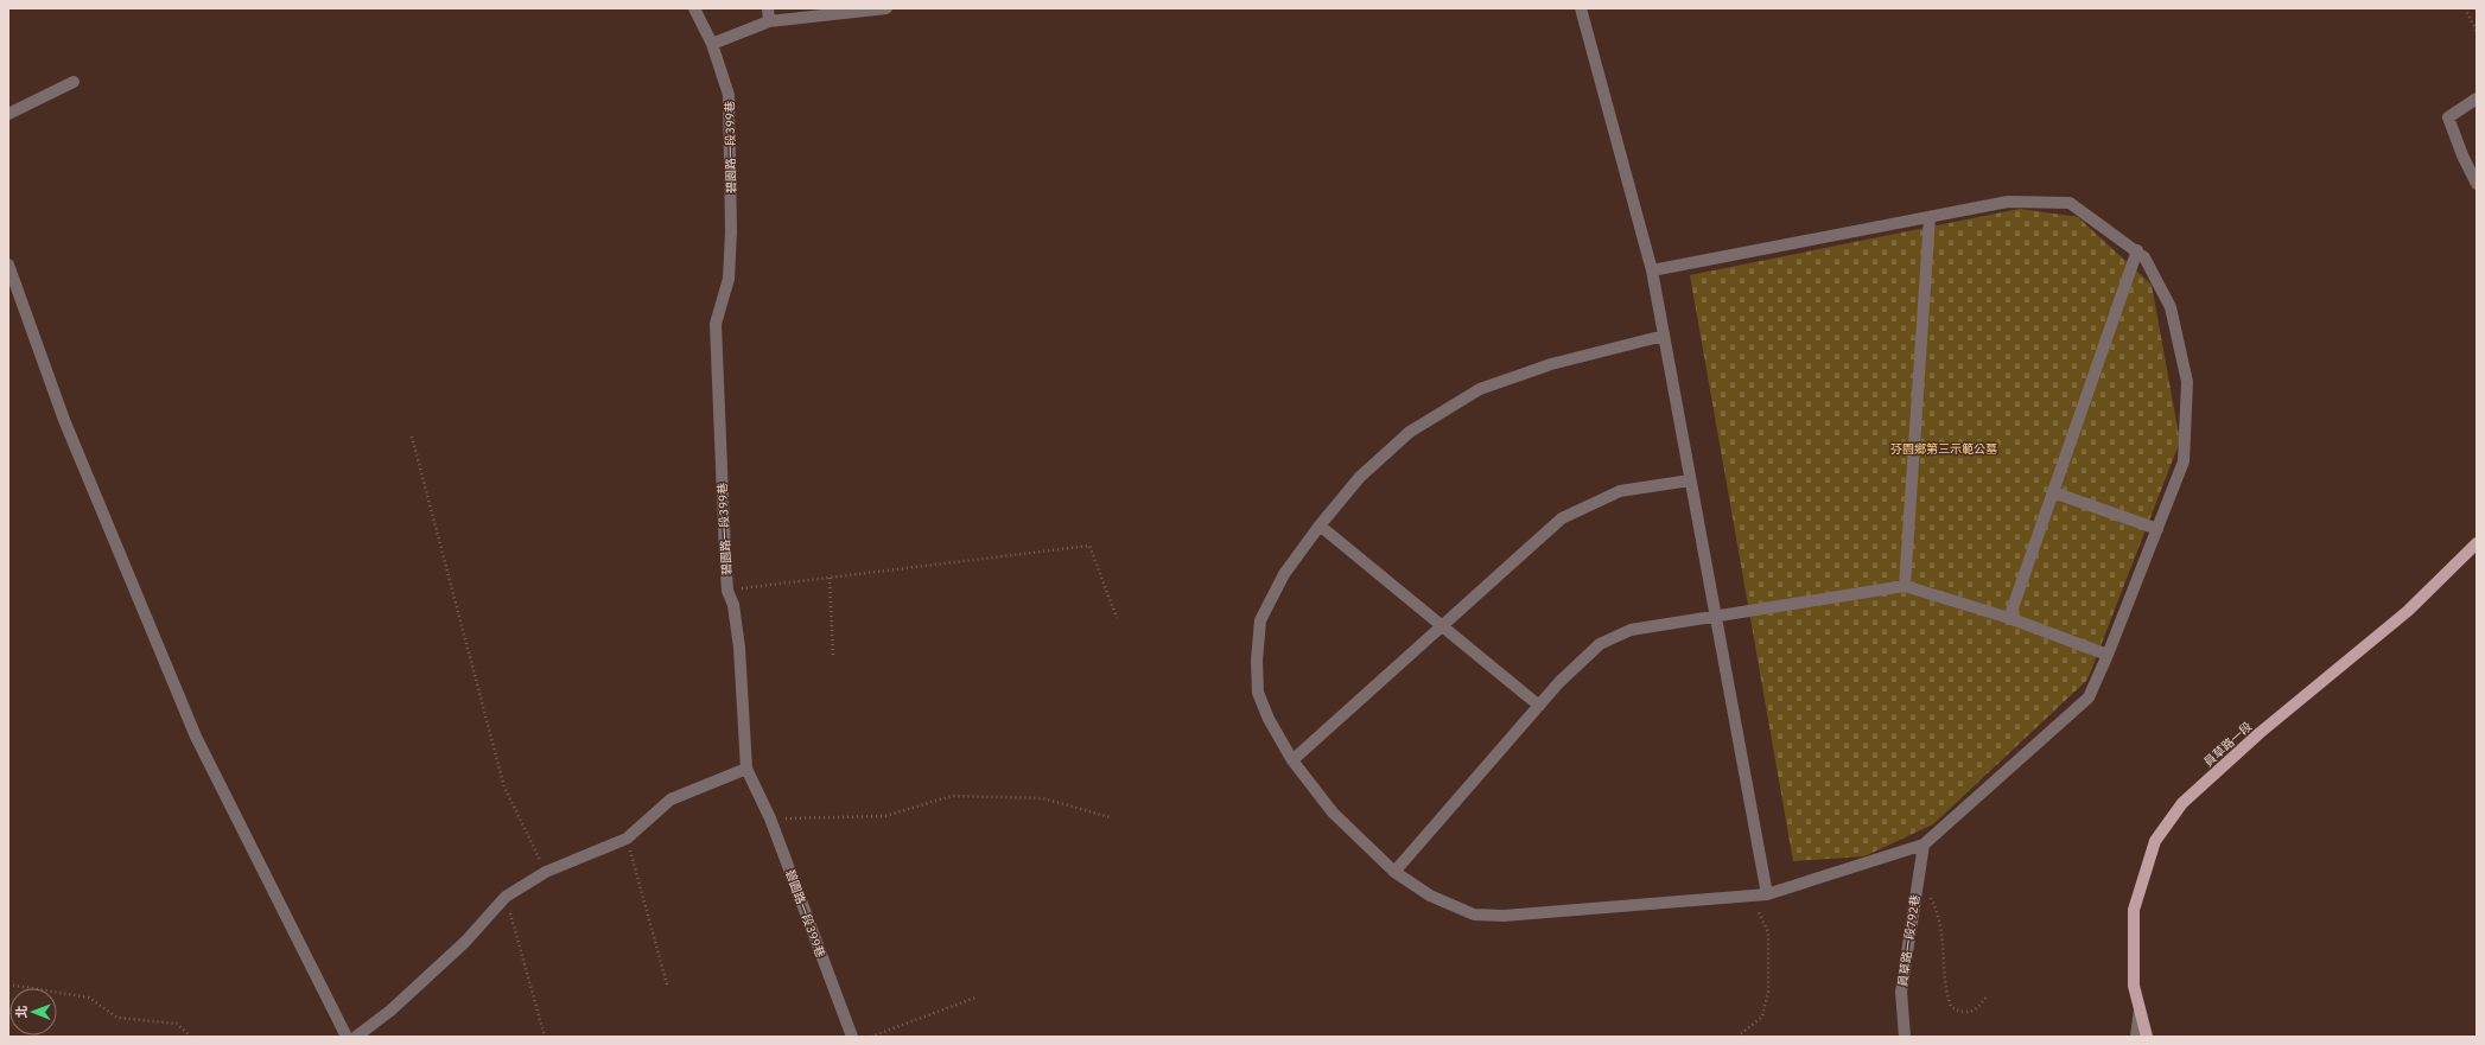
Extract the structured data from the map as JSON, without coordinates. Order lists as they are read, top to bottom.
{
  "streets": {
    "main road": ["員草路一段"],
    "street": ["碧園路一段399巷", "員草路一段792巷"]
  },
  "parks": ["芬園鄉第三示範公墓"],
  "north": "left"
}
